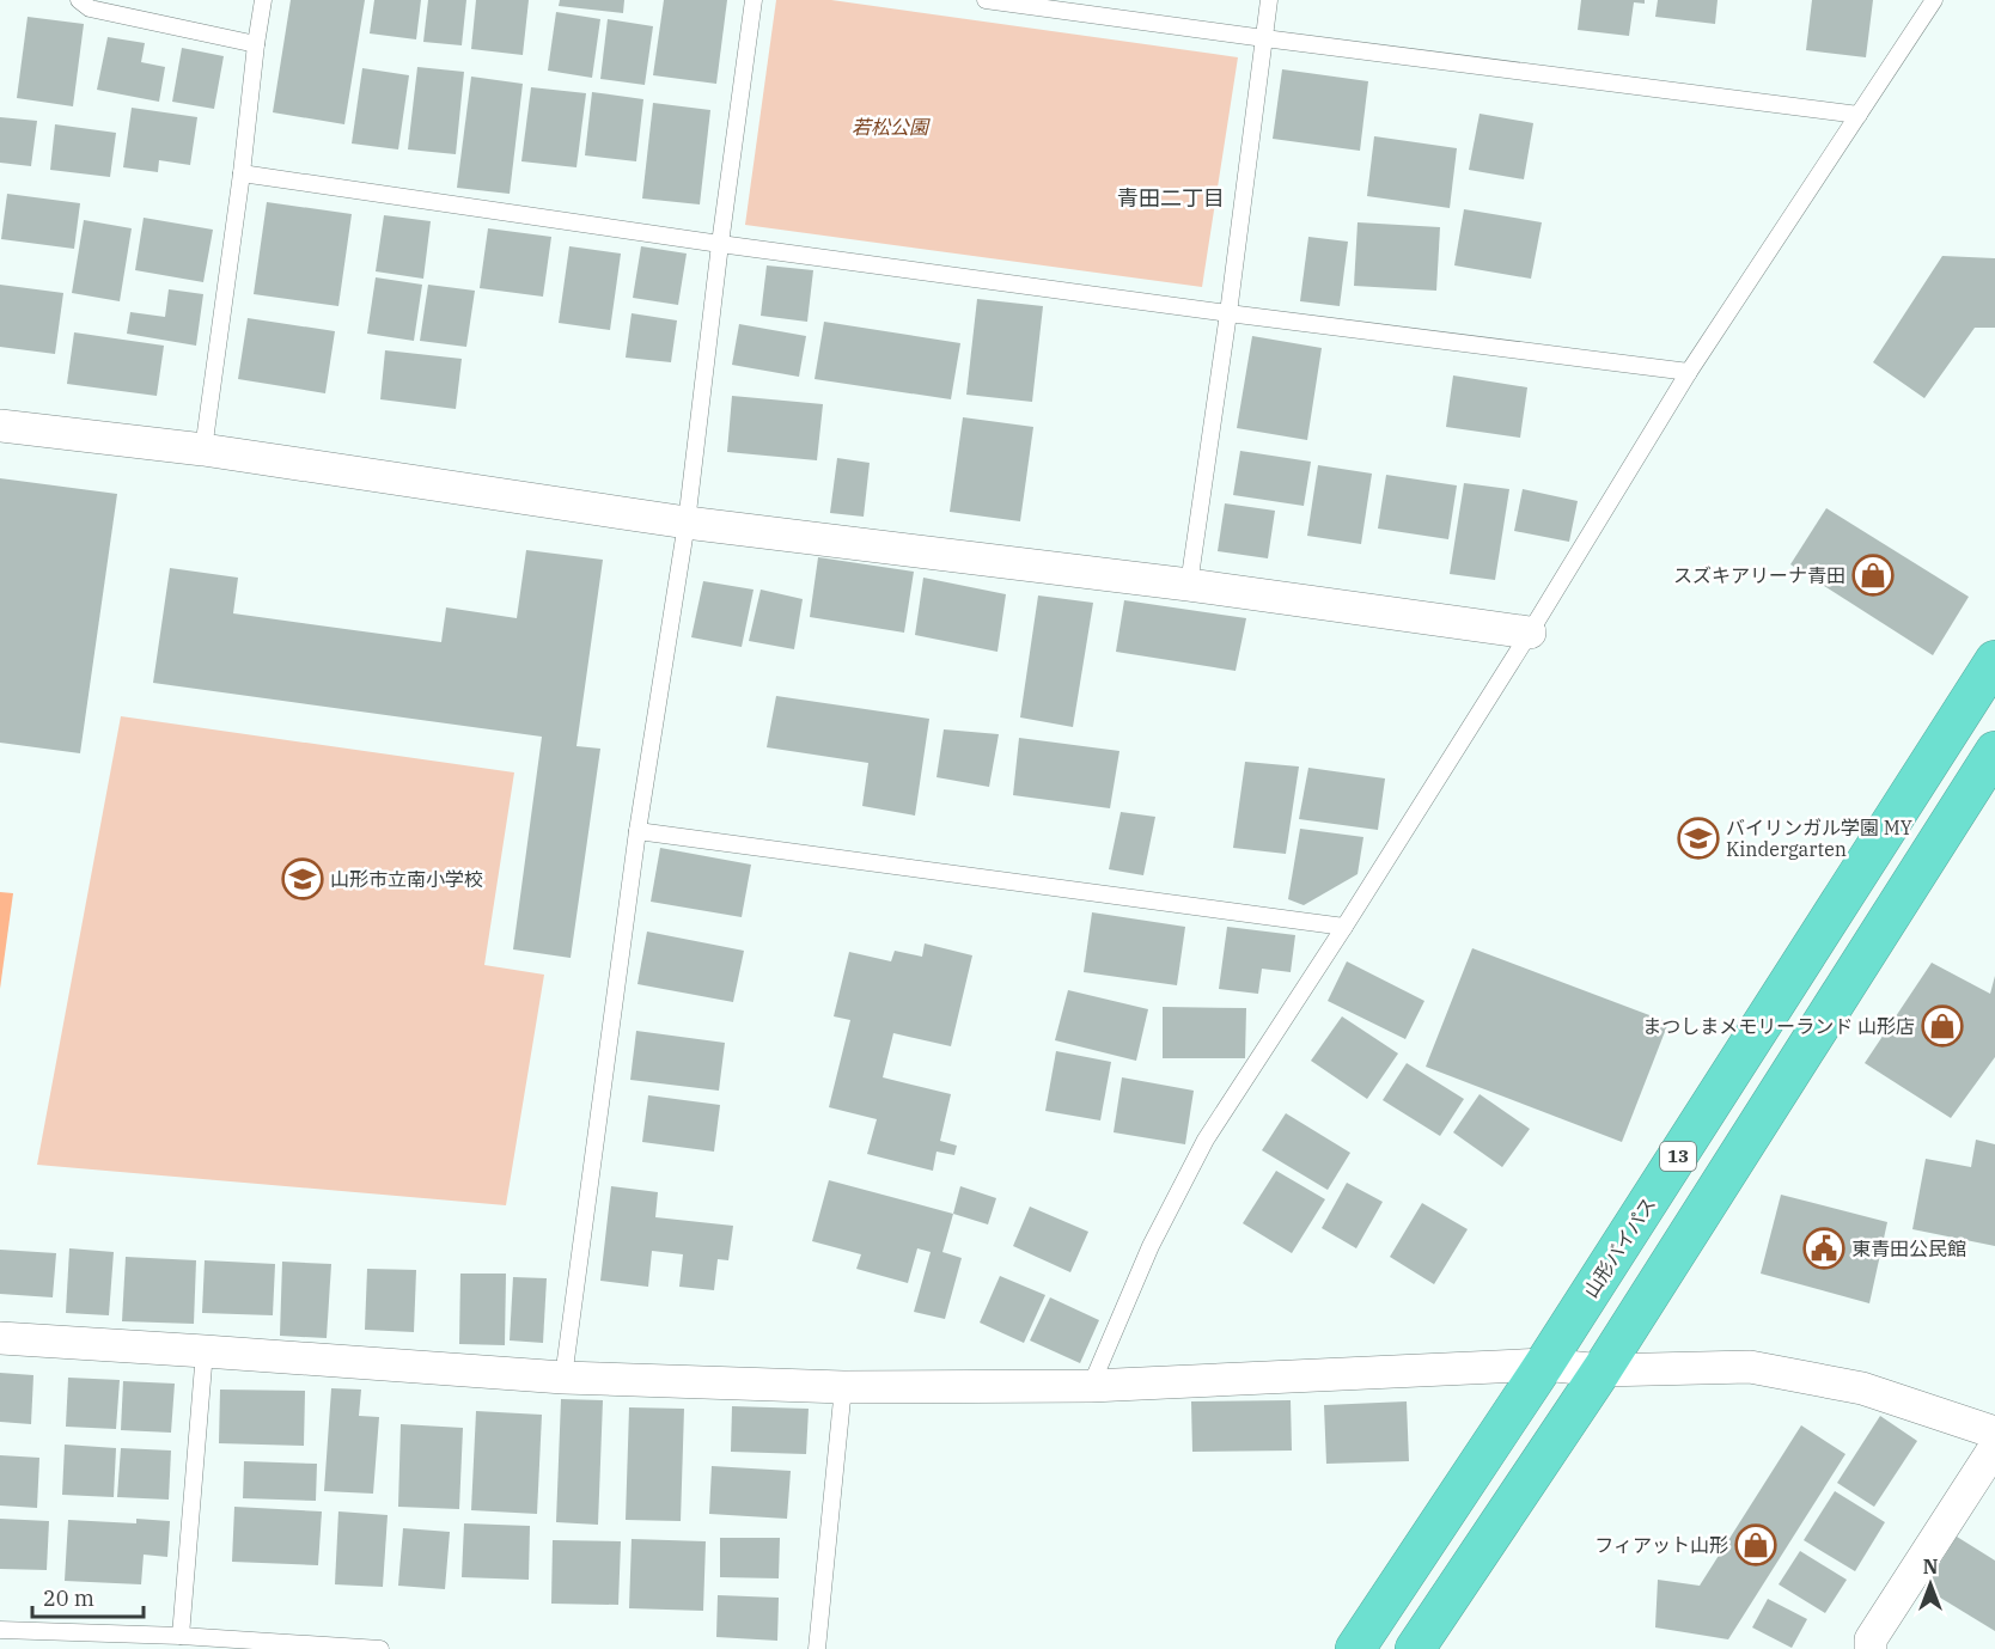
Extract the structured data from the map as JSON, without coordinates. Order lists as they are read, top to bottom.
{
  "streets": {
    "highway": ["13", "山形バイパス"]
  },
  "districts": ["青田二丁目"],
  "parks": ["若松公園"],
  "places": {
    "shop": ["スズキアリーナ青田", "まつしまメモリーランド 山形店", "フィアット山形"],
    "school or university": ["バイリンガル学園 MY Kindergarten", "山形市立南小学校"],
    "public building": ["東青田公民館"]
  },
  "scale_bar": "20 m",
  "north": "top"
}
